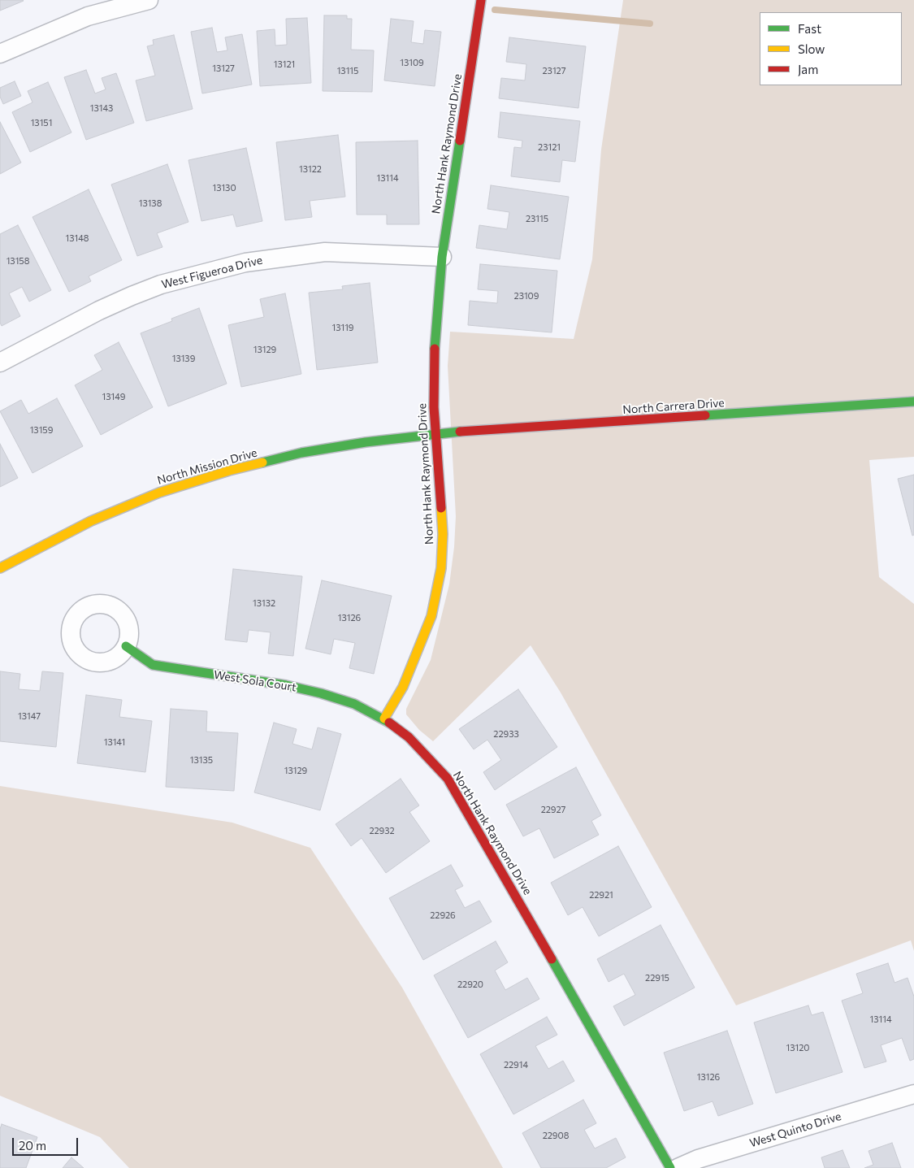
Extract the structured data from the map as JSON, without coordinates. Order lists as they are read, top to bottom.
{
  "streets": {
    "street": [
      "North Hank Raymond Drive",
      "West Figueroa Drive",
      "North Carrera Drive",
      "North Mission Drive",
      "West Sola Court",
      "West Quinto Drive"
    ]
  },
  "crossings": [
    ["North Hank Raymond Drive", "West Figueroa Drive"],
    ["North Hank Raymond Drive", "North Carrera Drive"],
    ["North Hank Raymond Drive", "North Mission Drive"],
    ["North Hank Raymond Drive", "West Sola Court"],
    ["North Carrera Drive", "North Mission Drive"]
  ],
  "house_numbers": [
    "13109",
    "13121",
    "13127",
    "13115",
    "23127",
    "13143",
    "13151",
    "23121",
    "13122",
    "13114",
    "13130",
    "13138",
    "23115",
    "13148",
    "13158",
    "23109",
    "13119",
    "13129",
    "13139",
    "13149",
    "13159",
    "13132",
    "13126",
    "13147",
    "22933",
    "13141",
    "13135",
    "13129",
    "22927",
    "22932",
    "22921",
    "22926",
    "22915",
    "22920",
    "13114",
    "13120",
    "22914",
    "13126",
    "22908"
  ],
  "legend": ["Fast", "Slow", "Jam"],
  "scale_bar": "20 m"
}
